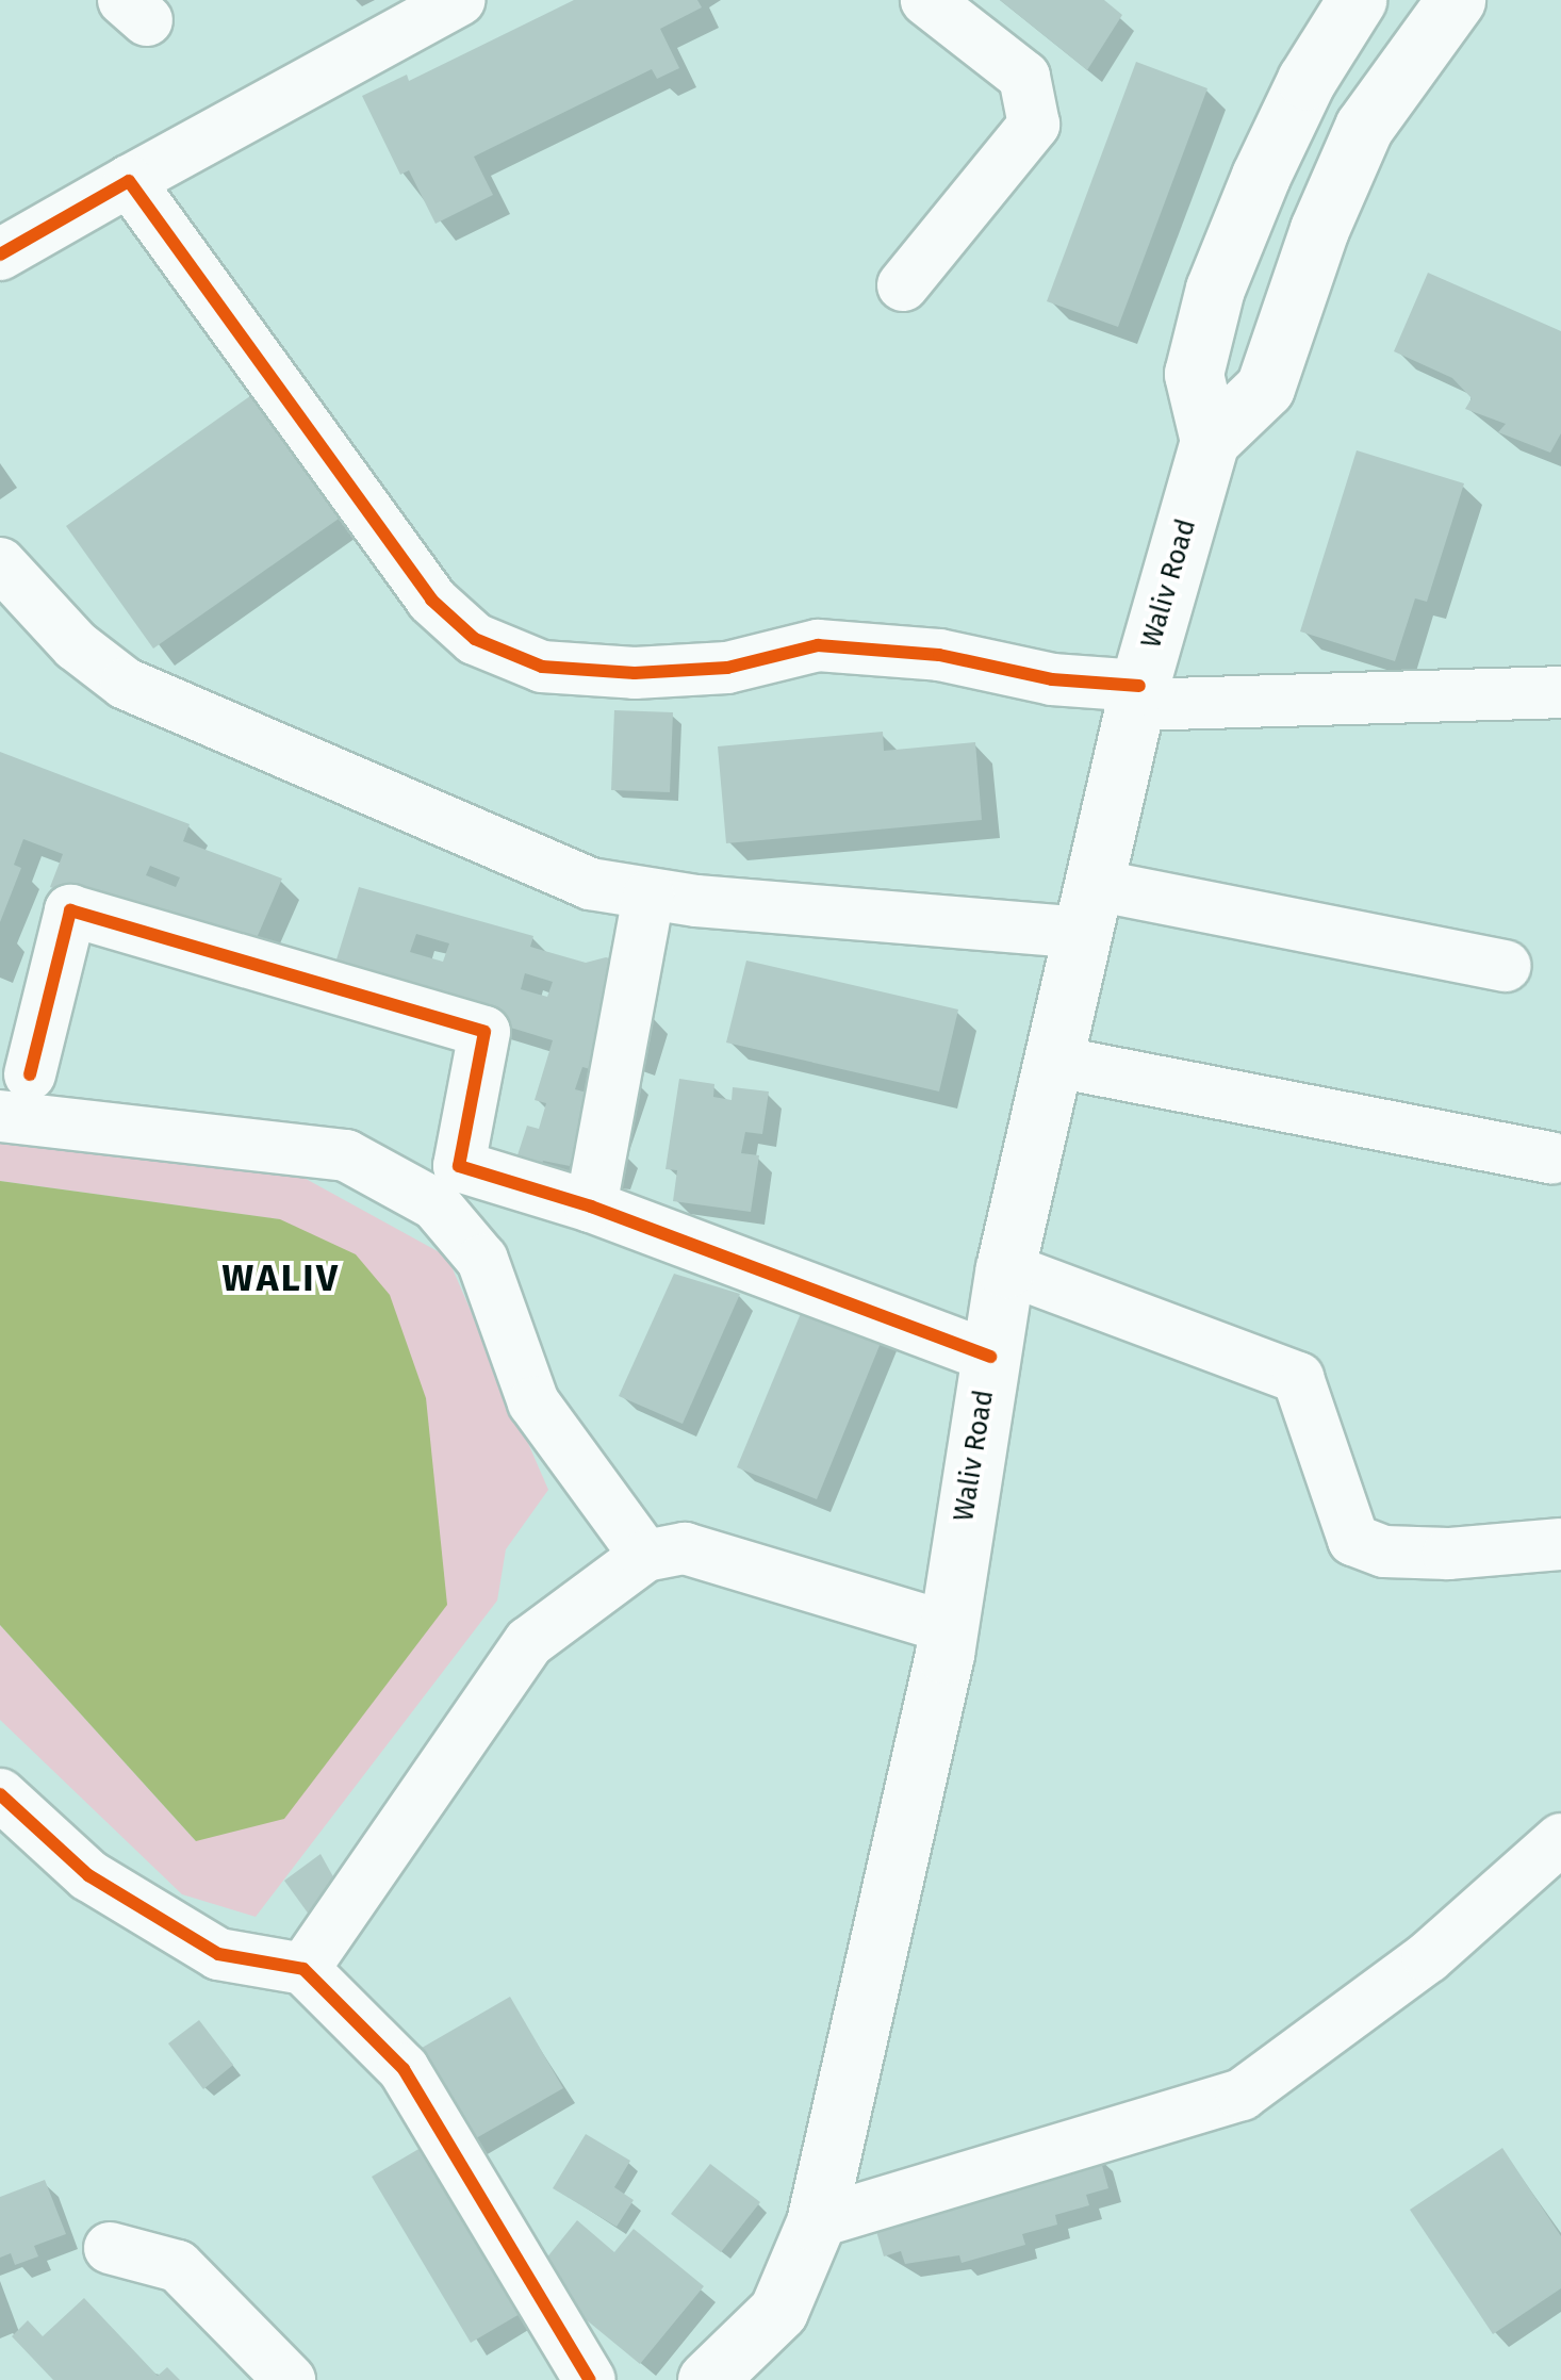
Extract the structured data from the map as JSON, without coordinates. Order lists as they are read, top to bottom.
{
  "streets": {
    "main road": ["Waliv Road"]
  },
  "districts": ["WALIV"]
}
